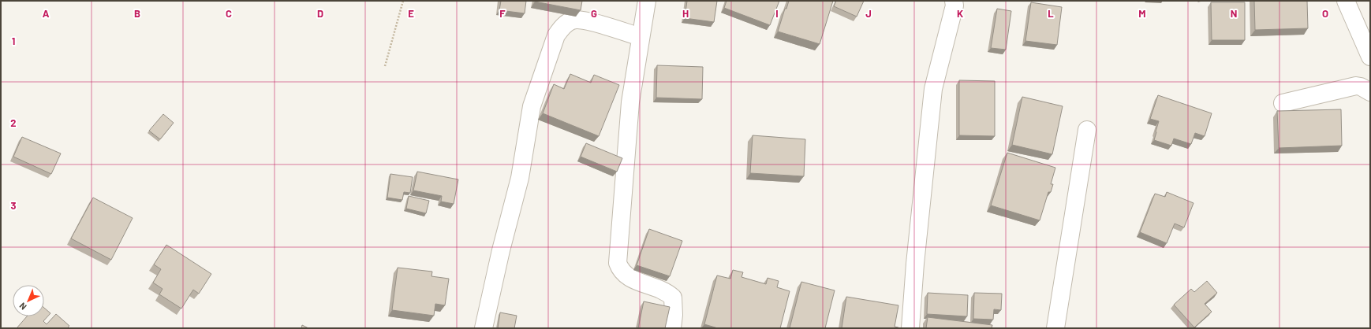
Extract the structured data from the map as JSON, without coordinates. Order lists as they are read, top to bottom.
{
  "north": "bottom left",
  "grid": {
    "columns": [
      "A",
      "B",
      "C",
      "D",
      "E",
      "F",
      "G",
      "H",
      "I",
      "J",
      "K",
      "L",
      "M",
      "N",
      "O"
    ],
    "rows": ["1", "2", "3"]
  }
}
